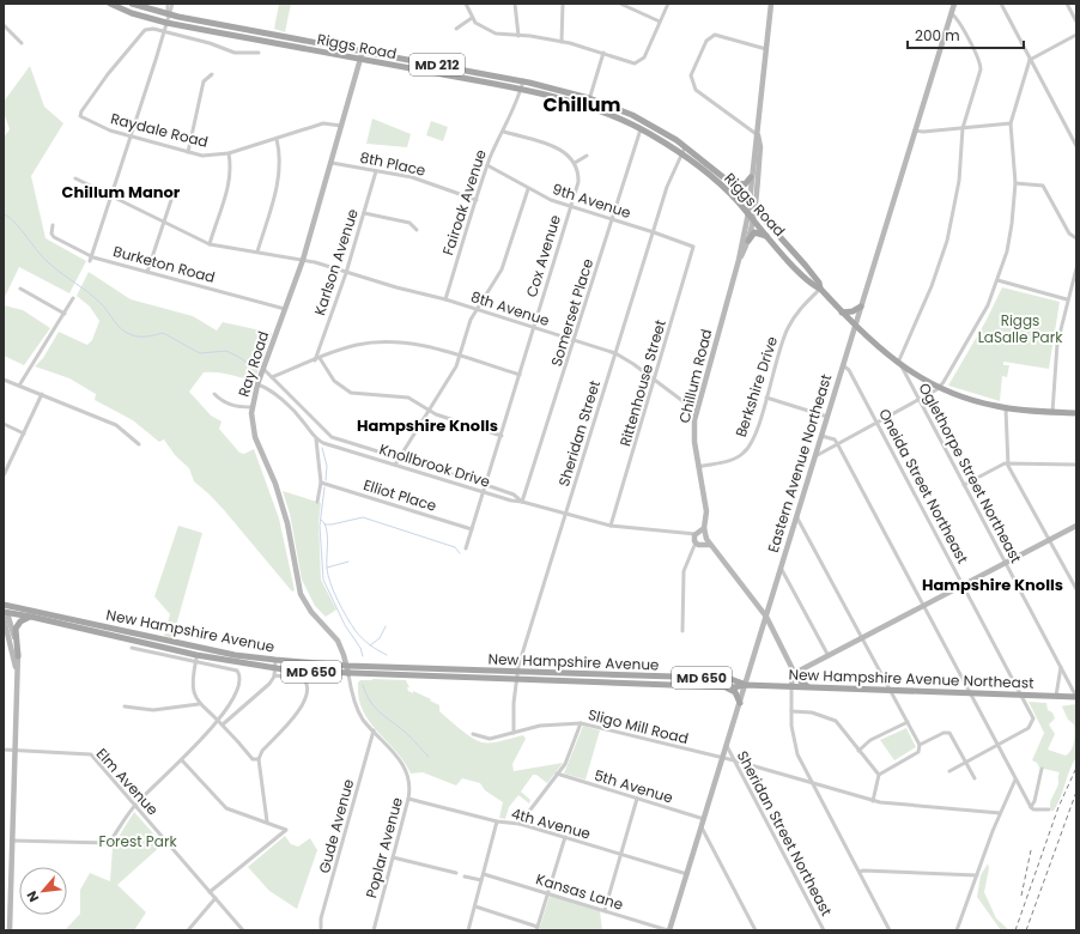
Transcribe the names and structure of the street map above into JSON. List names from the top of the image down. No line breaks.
{"streets":{"main road":["Riggs Road","MD 212","New Hampshire Avenue","MD 650","New Hampshire Avenue Northeast"],"street":["Raydale Road","8th Place","9th Avenue","Fairoak Avenue","Cox Avenue","Karlson Avenue","Burketon Road","8th Avenue","Somerset Place","Ray Road","Chillum Road","Rittenhouse Street","Berkshire Drive","Sheridan Street","Eastern Avenue Northeast","Knollbrook Drive","Oglethorpe Street Northeast","Oneida Street Northeast","Elliot Place","Sligo Mill Road","Elm Avenue","5th Avenue","4th Avenue","Gude Avenue","Sheridan Street Northeast","Poplar Avenue","Kansas Lane"]},"crossings":[["Riggs Road","Fairoak Avenue"],["Riggs Road","Somerset Place"],["Riggs Road","Ray Road"],["Riggs Road","Chillum Road"],["Riggs Road","Berkshire Drive"],["Riggs Road","Sheridan Street"],["Riggs Road","Eastern Avenue Northeast"],["Riggs Road","Oglethorpe Street Northeast"],["Raydale Road","Ray Road"],["8th Place","Fairoak Avenue"],["8th Place","Karlson Avenue"],["8th Place","Ray Road"],["9th Avenue","Fairoak Avenue"],["9th Avenue","Cox Avenue"],["9th Avenue","Somerset Place"],["9th Avenue","Rittenhouse Street"],["9th Avenue","Sheridan Street"],["Fairoak Avenue","8th Avenue"],["Cox Avenue","8th Avenue"],["Cox Avenue","Knollbrook Drive"],["Cox Avenue","Elliot Place"],["Karlson Avenue","8th Avenue"],["Burketon Road","Ray Road"],["8th Avenue","Somerset Place"],["8th Avenue","Ray Road"],["8th Avenue","Chillum Road"],["8th Avenue","Rittenhouse Street"],["8th Avenue","Sheridan Street"],["Somerset Place","Knollbrook Drive"],["Ray Road","New Hampshire Avenue"],["Ray Road","Poplar Avenue"],["Chillum Road","Berkshire Drive"],["Chillum Road","Knollbrook Drive"],["Rittenhouse Street","Knollbrook Drive"],["Sheridan Street","Knollbrook Drive"],["Sheridan Street","New Hampshire Avenue"],["Sheridan Street","Sligo Mill Road"],["Eastern Avenue Northeast","Oneida Street Northeast"],["Eastern Avenue Northeast","New Hampshire Avenue"],["Eastern Avenue Northeast","New Hampshire Avenue Northeast"],["Eastern Avenue Northeast","Sligo Mill Road"],["Eastern Avenue Northeast","5th Avenue"],["Eastern Avenue Northeast","4th Avenue"],["Eastern Avenue Northeast","Sheridan Street Northeast"],["Eastern Avenue Northeast","Kansas Lane"],["Oglethorpe Street Northeast","New Hampshire Avenue Northeast"],["Oneida Street Northeast","New Hampshire Avenue Northeast"],["New Hampshire Avenue","New Hampshire Avenue Northeast"],["New Hampshire Avenue","Poplar Avenue"],["Sligo Mill Road","Sheridan Street Northeast"],["4th Avenue","Poplar Avenue"],["Gude Avenue","Poplar Avenue"]],"districts":["Chillum","Chillum Manor","Hampshire Knolls","Hampshire Knolls"],"parks":["Riggs LaSalle Park","Forest Park"],"scale_bar":"200 m","north":"bottom left"}
